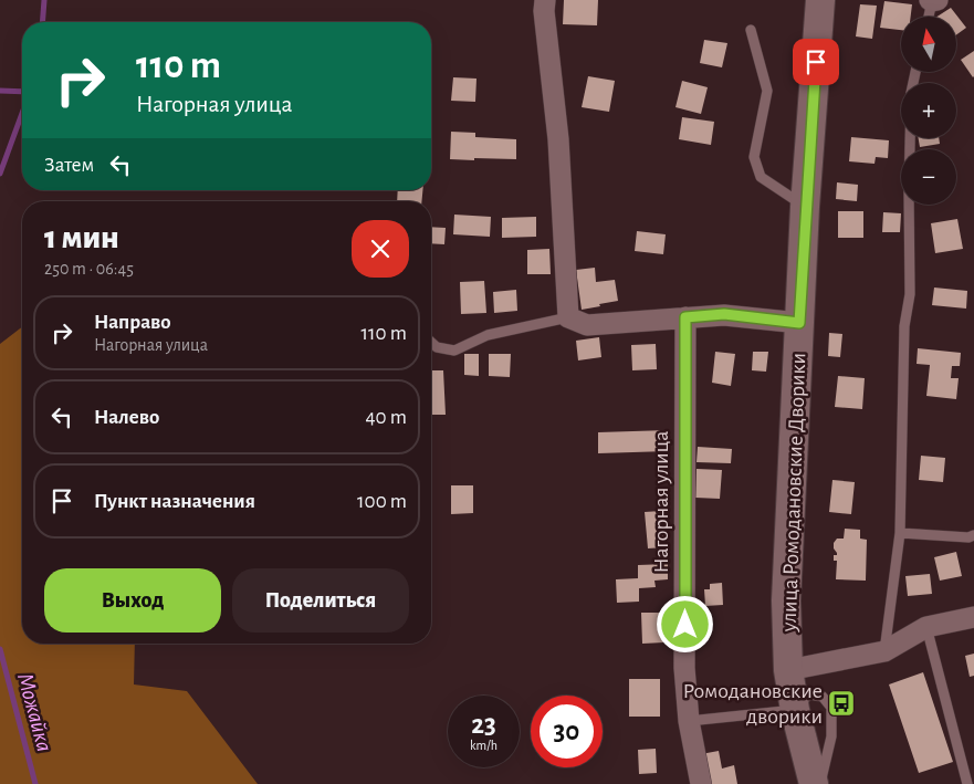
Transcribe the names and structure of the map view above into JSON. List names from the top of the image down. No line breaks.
{"streets":{"street":["улица Ромодановские Дворики","Нагорная улица"]},"water":["Можайка"],"places":{"bus stop":["Ромодановские дворики"]},"north":"top","page":{"map_buttons":["+","−"],"turn":["110 m","Нагорная улица"],"then":"Затем","heading":["1 мин","250 m · 06:45"],"list":[{"name":"Направо","note":"Нагорная улица","value":"110 m"},{"name":"Налево","value":"40 m"},{"name":"Пункт назначения","value":"100 m"}],"buttons":["Выход","Поделиться"],"speed":"23 km/h","limit":"30"}}
